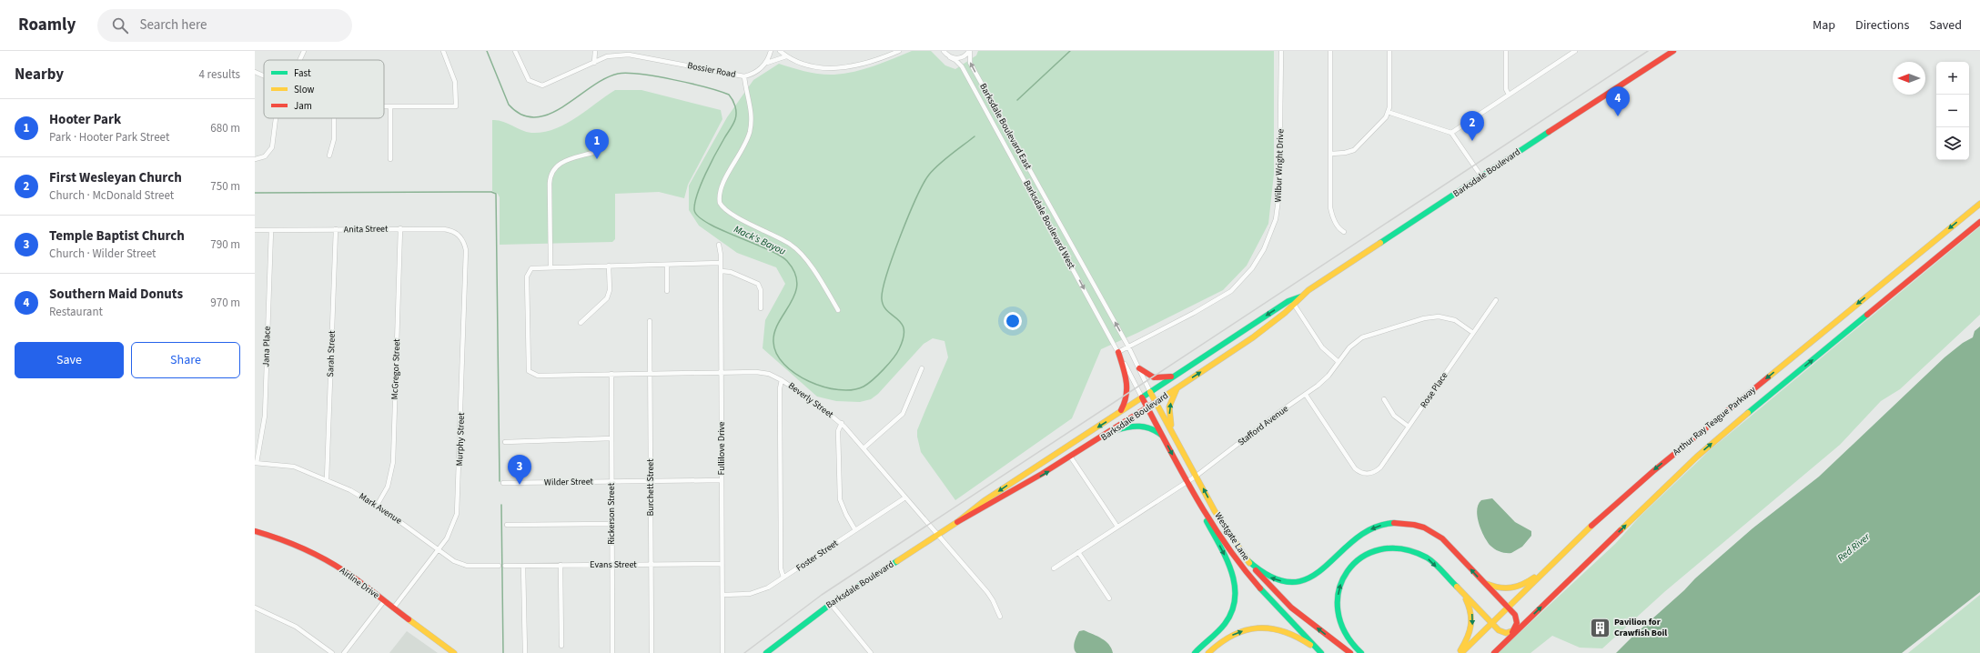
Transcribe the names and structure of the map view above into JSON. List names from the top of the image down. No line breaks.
{"streets":{"main road":["Barksdale Boulevard","Arthur Ray Teague Parkway","Westgate Lane","Airline Drive"],"street":["Bossier Road","Barksdale Boulevard East","Wilbur Wright Drive","Barksdale Boulevard West","Anita Street","Jana Place","Sarah Street","McGregor Street","Rose Place","Beverly Street","Stafford Avenue","Murphy Street","Fullilove Drive","Wilder Street","Burchett Street","Mark Avenue","Rickerson Street","Foster Street","Evans Street"]},"crossings":[["Barksdale Boulevard East","Wilbur Wright Drive"],["Barksdale Boulevard East","Barksdale Boulevard"],["Barksdale Boulevard East","Westgate Lane"],["Wilbur Wright Drive","Barksdale Boulevard West"],["Barksdale Boulevard","Barksdale Boulevard West"],["Barksdale Boulevard","Beverly Street"],["Barksdale Boulevard","Westgate Lane"],["Barksdale Boulevard West","Westgate Lane"],["Anita Street","Jana Place"],["Anita Street","Sarah Street"],["Anita Street","McGregor Street"],["Anita Street","Murphy Street"],["Jana Place","Mark Avenue"],["Sarah Street","Mark Avenue"],["McGregor Street","Mark Avenue"],["Rose Place","Stafford Avenue"],["Beverly Street","Fullilove Drive"],["Beverly Street","Burchett Street"],["Beverly Street","Rickerson Street"],["Beverly Street","Foster Street"],["Stafford Avenue","Westgate Lane"],["Murphy Street","Mark Avenue"],["Murphy Street","Airline Drive"],["Fullilove Drive","Wilder Street"],["Fullilove Drive","Foster Street"],["Fullilove Drive","Evans Street"],["Wilder Street","Burchett Street"],["Wilder Street","Rickerson Street"],["Burchett Street","Evans Street"],["Rickerson Street","Evans Street"]],"one_way":["Barksdale Boulevard East","Barksdale Boulevard West"],"water":["Mack's Bayou","Red River"],"places":{"building":["Pavilion for Crawfish Boil"]},"legend":["Fast","Slow","Jam"],"north":"left","page":{"header":"Roamly","search":"Search here","nav":["Map","Directions","Saved"],"heading":["Nearby","4 results"],"map_buttons":["+","−"],"pins":["4","2","1","3"],"list":[{"mark":"1","name":"Hooter Park","note":"Park · Hooter Park Street","value":"680 m"},{"mark":"2","name":"First Wesleyan Church","note":"Church · McDonald Street","value":"750 m"},{"mark":"3","name":"Temple Baptist Church","note":"Church · Wilder Street","value":"790 m"},{"mark":"4","name":"Southern Maid Donuts","note":"Restaurant","value":"970 m"}],"buttons":["Save","Share"]}}
